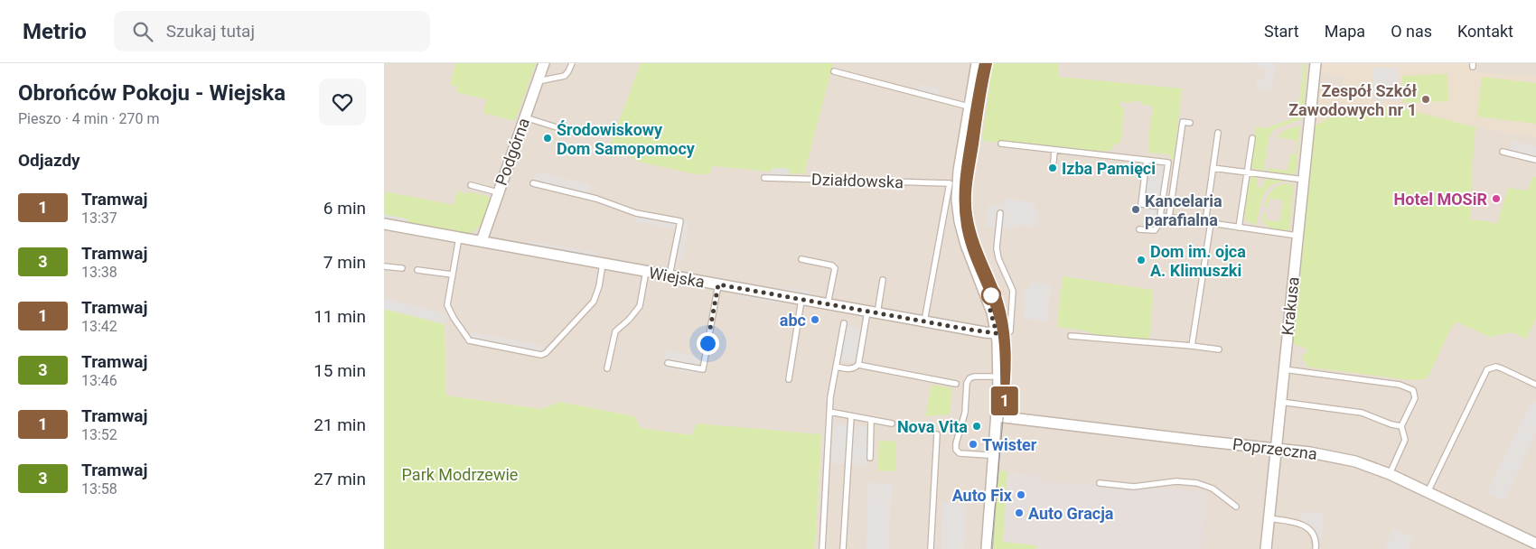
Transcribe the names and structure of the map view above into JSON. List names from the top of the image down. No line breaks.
{"streets":{"street":["Podgórna","Wiejska","Krakusa","Poprzeczna"],"lane":["Działdowska"]},"crossings":[["Podgórna","Wiejska"],["Krakusa","Poprzeczna"]],"parks":["Park Modrzewie"],"places":["Zespół Szkół Zawodowych nr 1","Środowiskowy Dom Samopomocy","Izba Pamięci","Hotel MOSiR","Kancelaria parafialna","Dom im. ojca A. Klimuszki","abc","Nova Vita","Twister","Auto Fix","Auto Gracja"],"lines":["tram line 1"],"page":{"header":"Metrio","search":"Szukaj tutaj","nav":["Start","Mapa","O nas","Kontakt"],"heading":[["Obrońców Pokoju - Wiejska","Pieszo · 4 min · 270 m"],"Odjazdy"],"on_map":"1","list":[{"mark":"1","name":"Tramwaj","note":"13:37","value":"6 min"},{"mark":"3","name":"Tramwaj","note":"13:38","value":"7 min"},{"mark":"1","name":"Tramwaj","note":"13:42","value":"11 min"},{"mark":"3","name":"Tramwaj","note":"13:46","value":"15 min"},{"mark":"1","name":"Tramwaj","note":"13:52","value":"21 min"},{"mark":"3","name":"Tramwaj","note":"13:58","value":"27 min"}]}}
